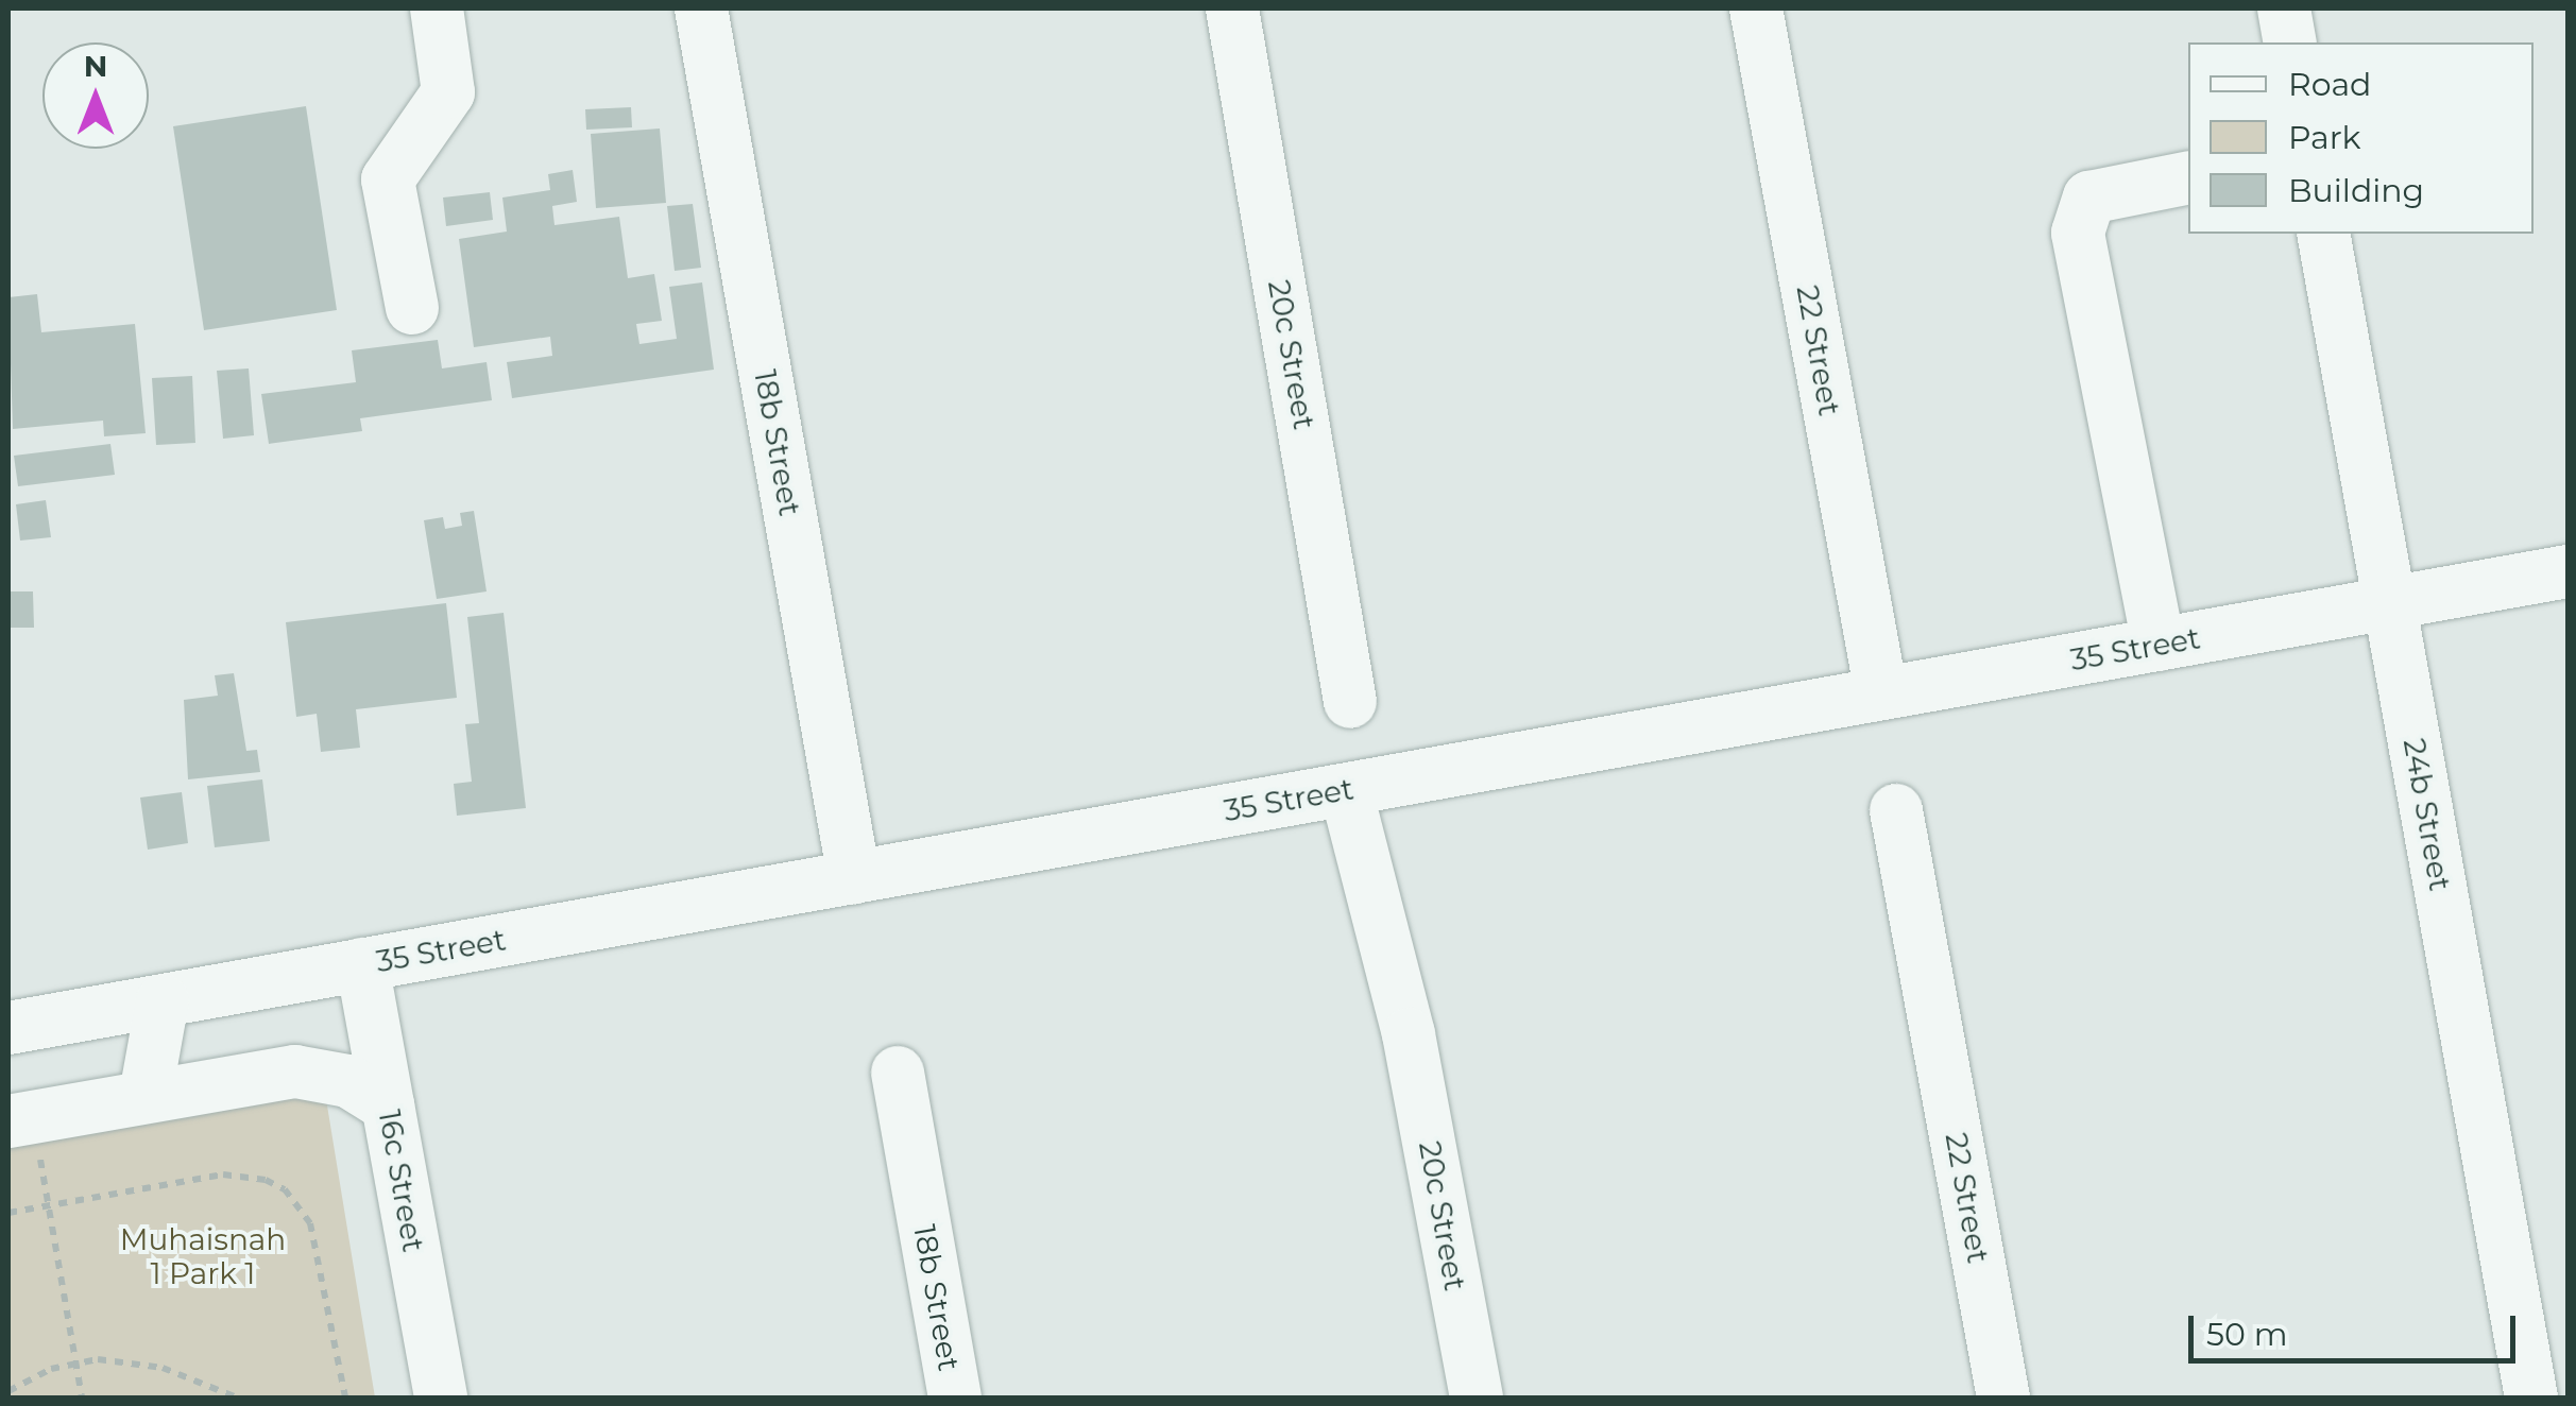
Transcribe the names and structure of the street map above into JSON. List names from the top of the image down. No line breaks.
{"streets":{"street":["22 Street","20c Street","18b Street","35 Street","24b Street","16c Street"]},"crossings":[["22 Street","35 Street"],["20c Street","35 Street"],["18b Street","35 Street"],["35 Street","24b Street"],["35 Street","16c Street"]],"parks":["Muhaisnah 1 Park 1"],"legend":["Road","Park","Building"],"scale_bar":"50 m","north":"top"}
